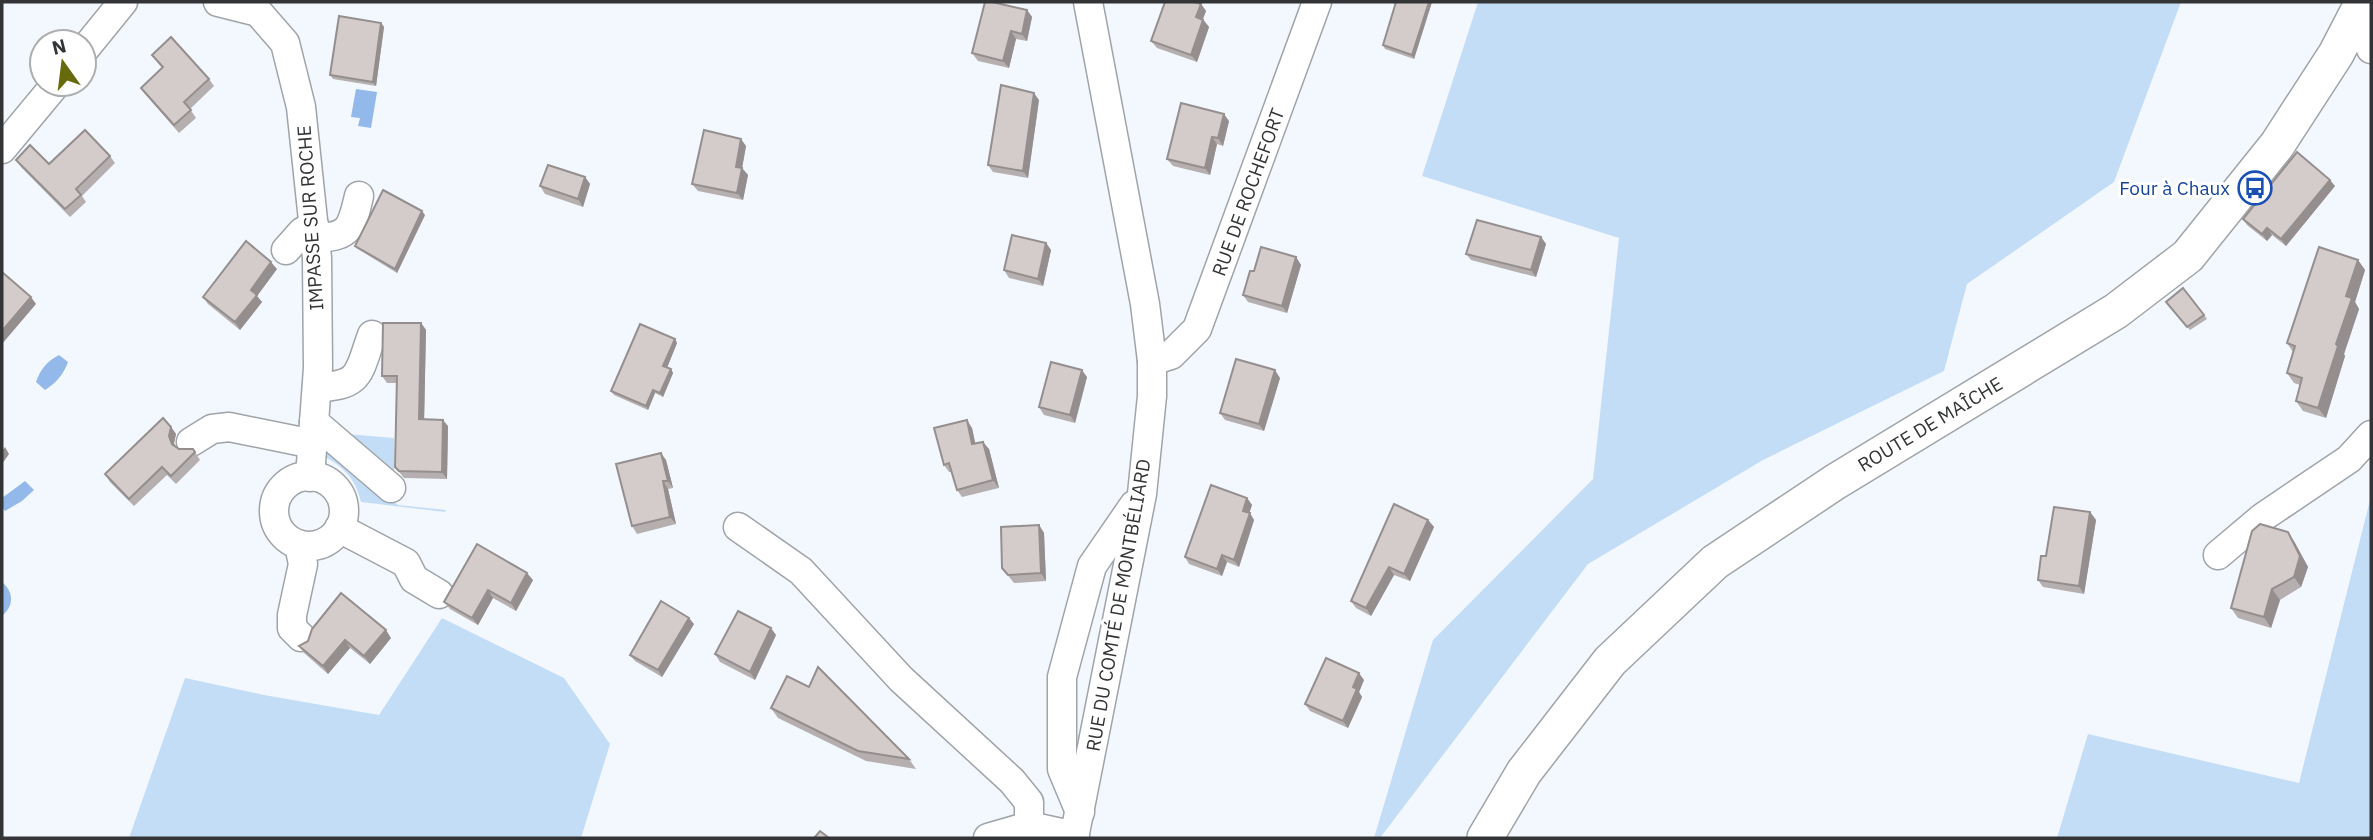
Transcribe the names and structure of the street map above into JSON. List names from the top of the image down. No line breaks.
{"streets":{"main road":["ROUTE DE MAÎCHE"],"street":["RUE DE ROCHEFORT","IMPASSE SUR ROCHE","RUE DU COMTÉ DE MONTBÉLIARD"]},"crossings":[["RUE DE ROCHEFORT","RUE DU COMTÉ DE MONTBÉLIARD"]],"places":{"bus stop":["Four à Chaux"]},"north":"top"}
